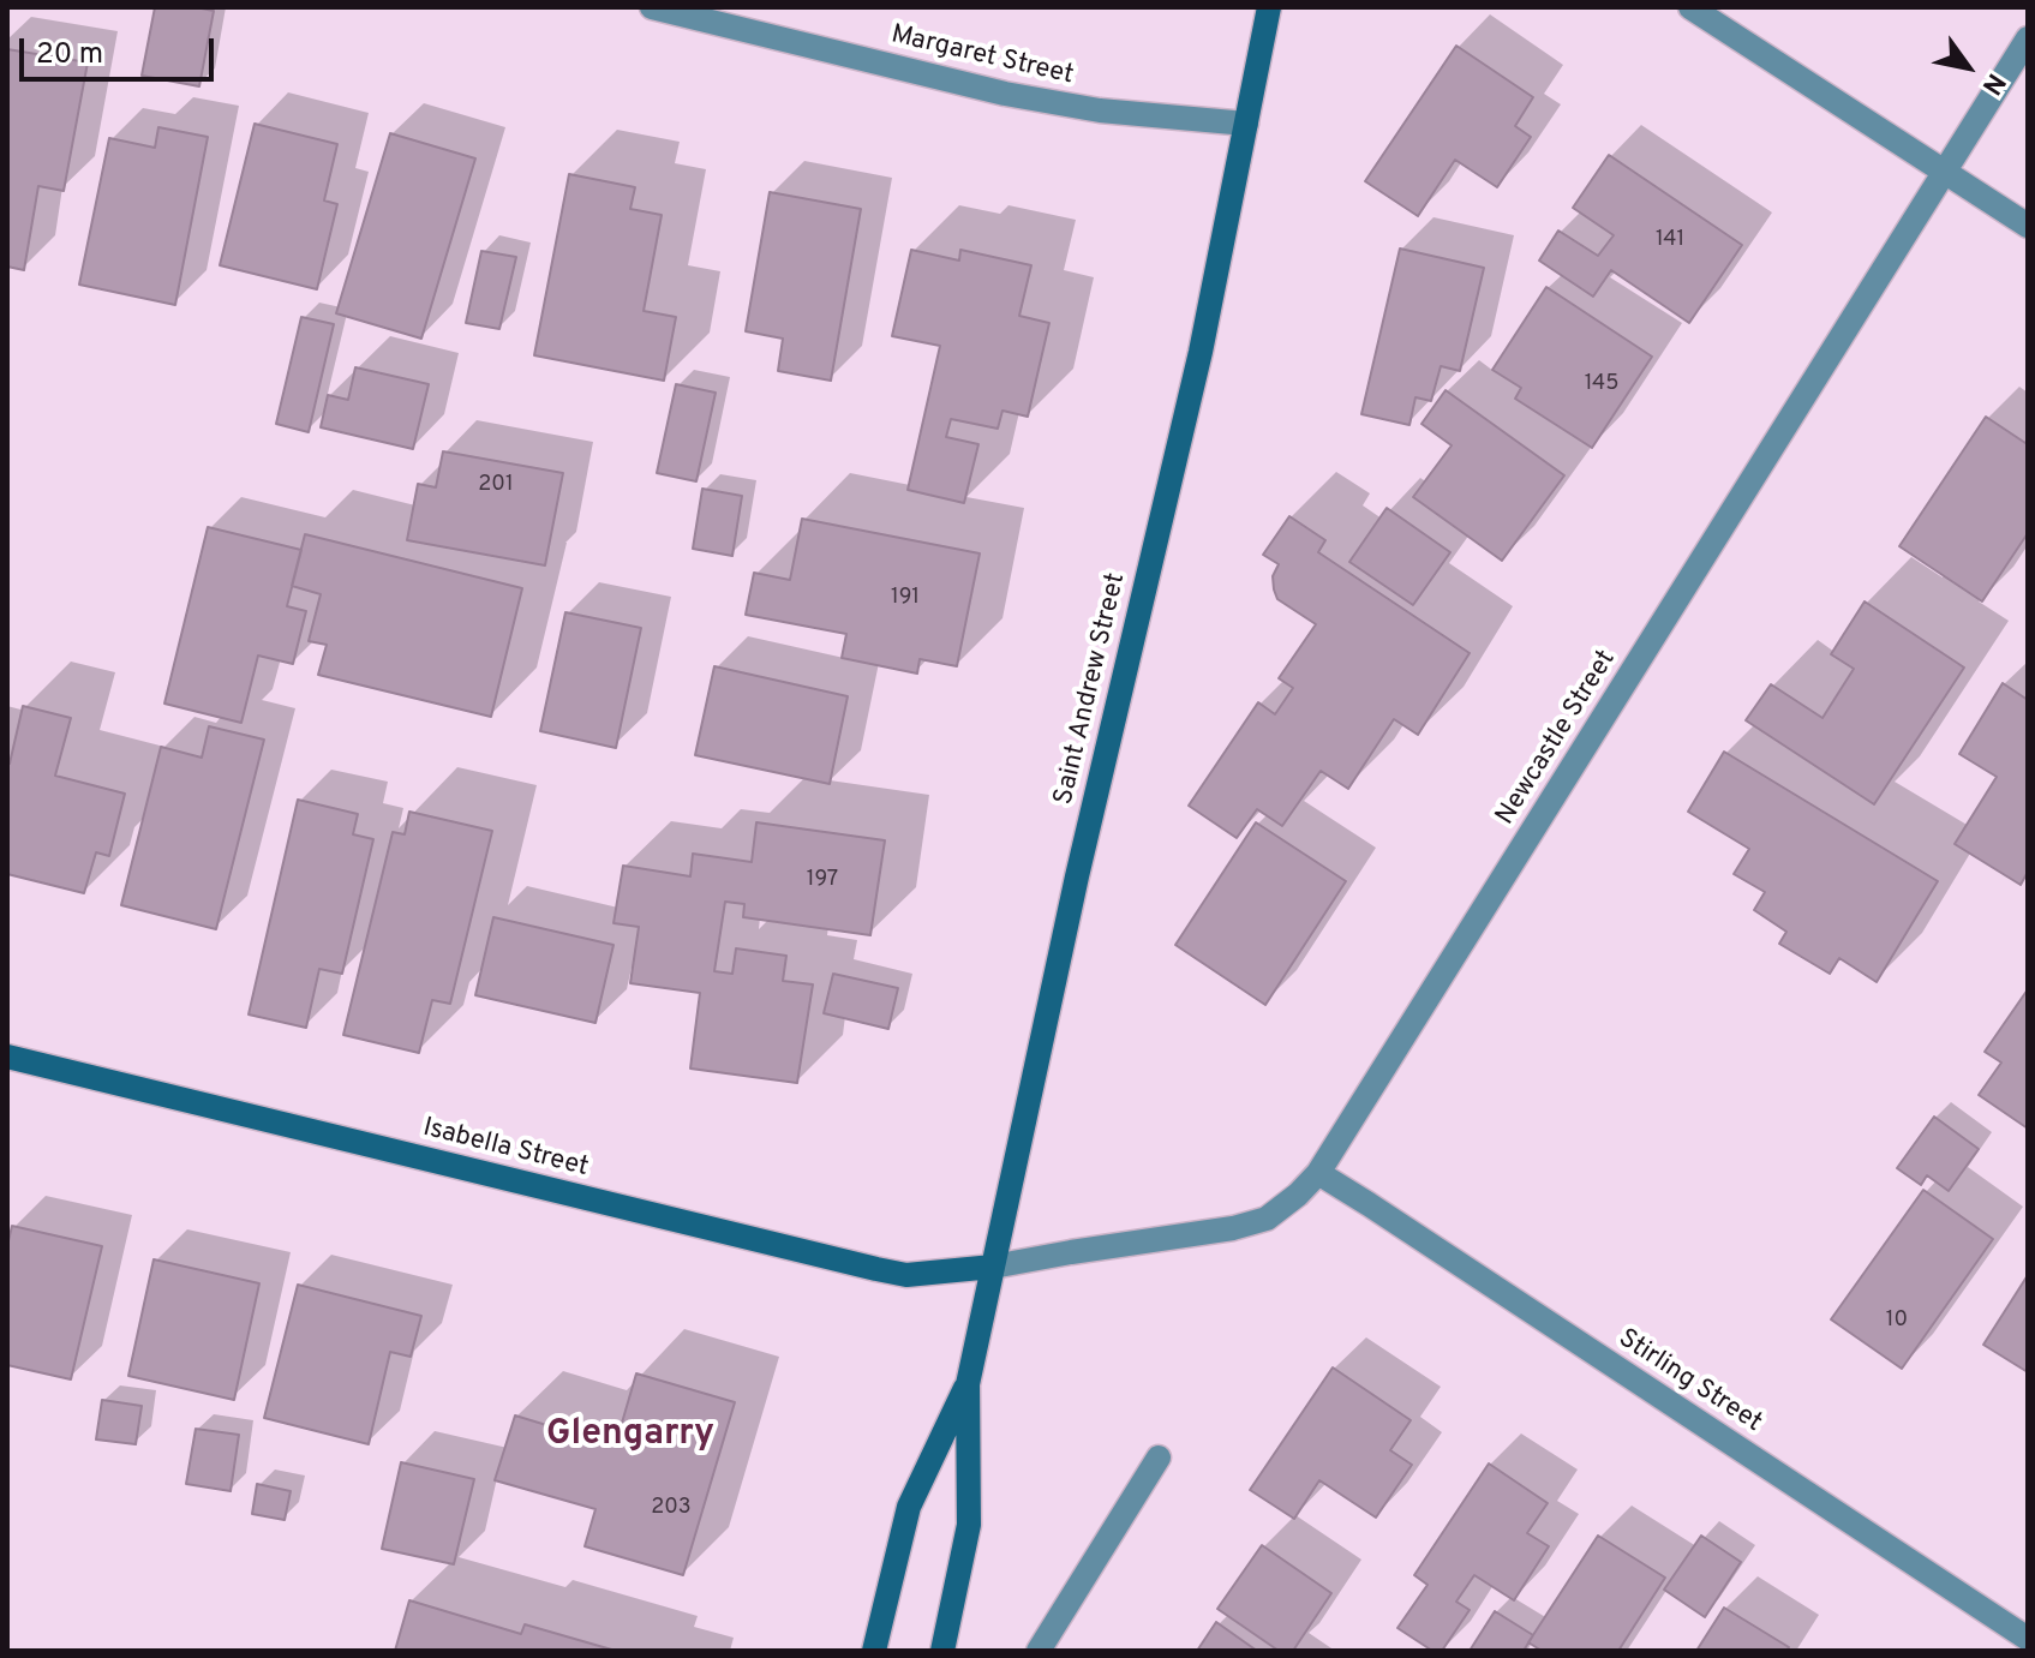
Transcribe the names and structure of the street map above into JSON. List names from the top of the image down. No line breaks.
{"streets":{"street":["Margaret Street","Saint Andrew Street","Newcastle Street","Isabella Street","Stirling Street"]},"crossings":[["Margaret Street","Saint Andrew Street"],["Saint Andrew Street","Newcastle Street"],["Saint Andrew Street","Isabella Street"],["Newcastle Street","Isabella Street"],["Newcastle Street","Stirling Street"]],"districts":["Glengarry"],"house_numbers":["141","145","201","191","197","10","203"],"scale_bar":"20 m","north":"bottom right"}
